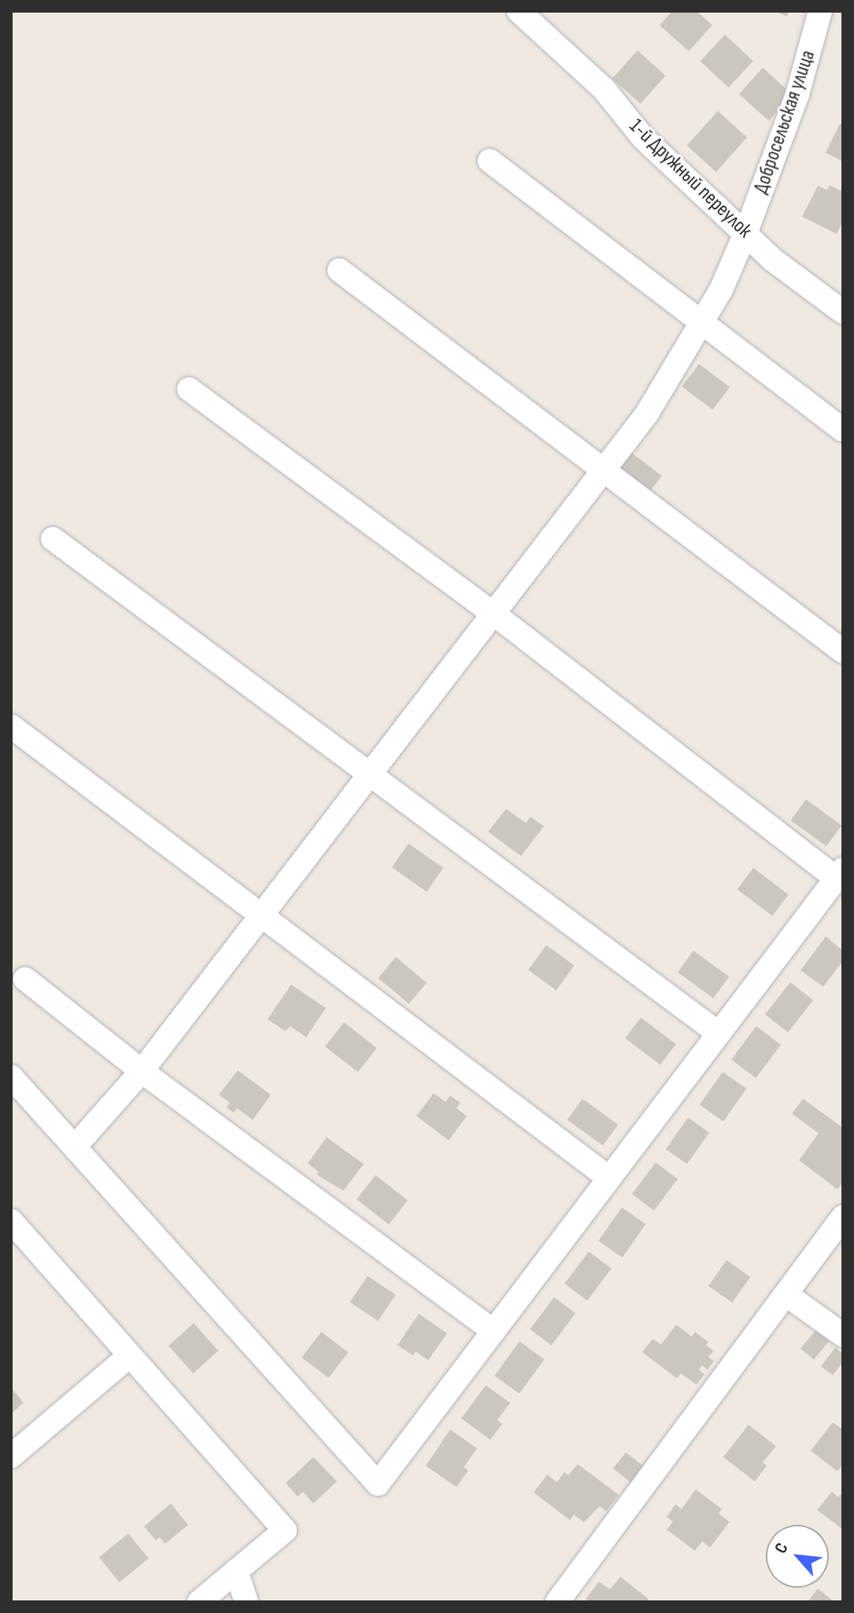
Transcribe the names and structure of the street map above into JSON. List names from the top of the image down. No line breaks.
{"streets":{"street":["Добросельская улица","1-й Дружный переулок"]},"crossings":[["Добросельская улица","1-й Дружный переулок"]],"north":"top left"}
